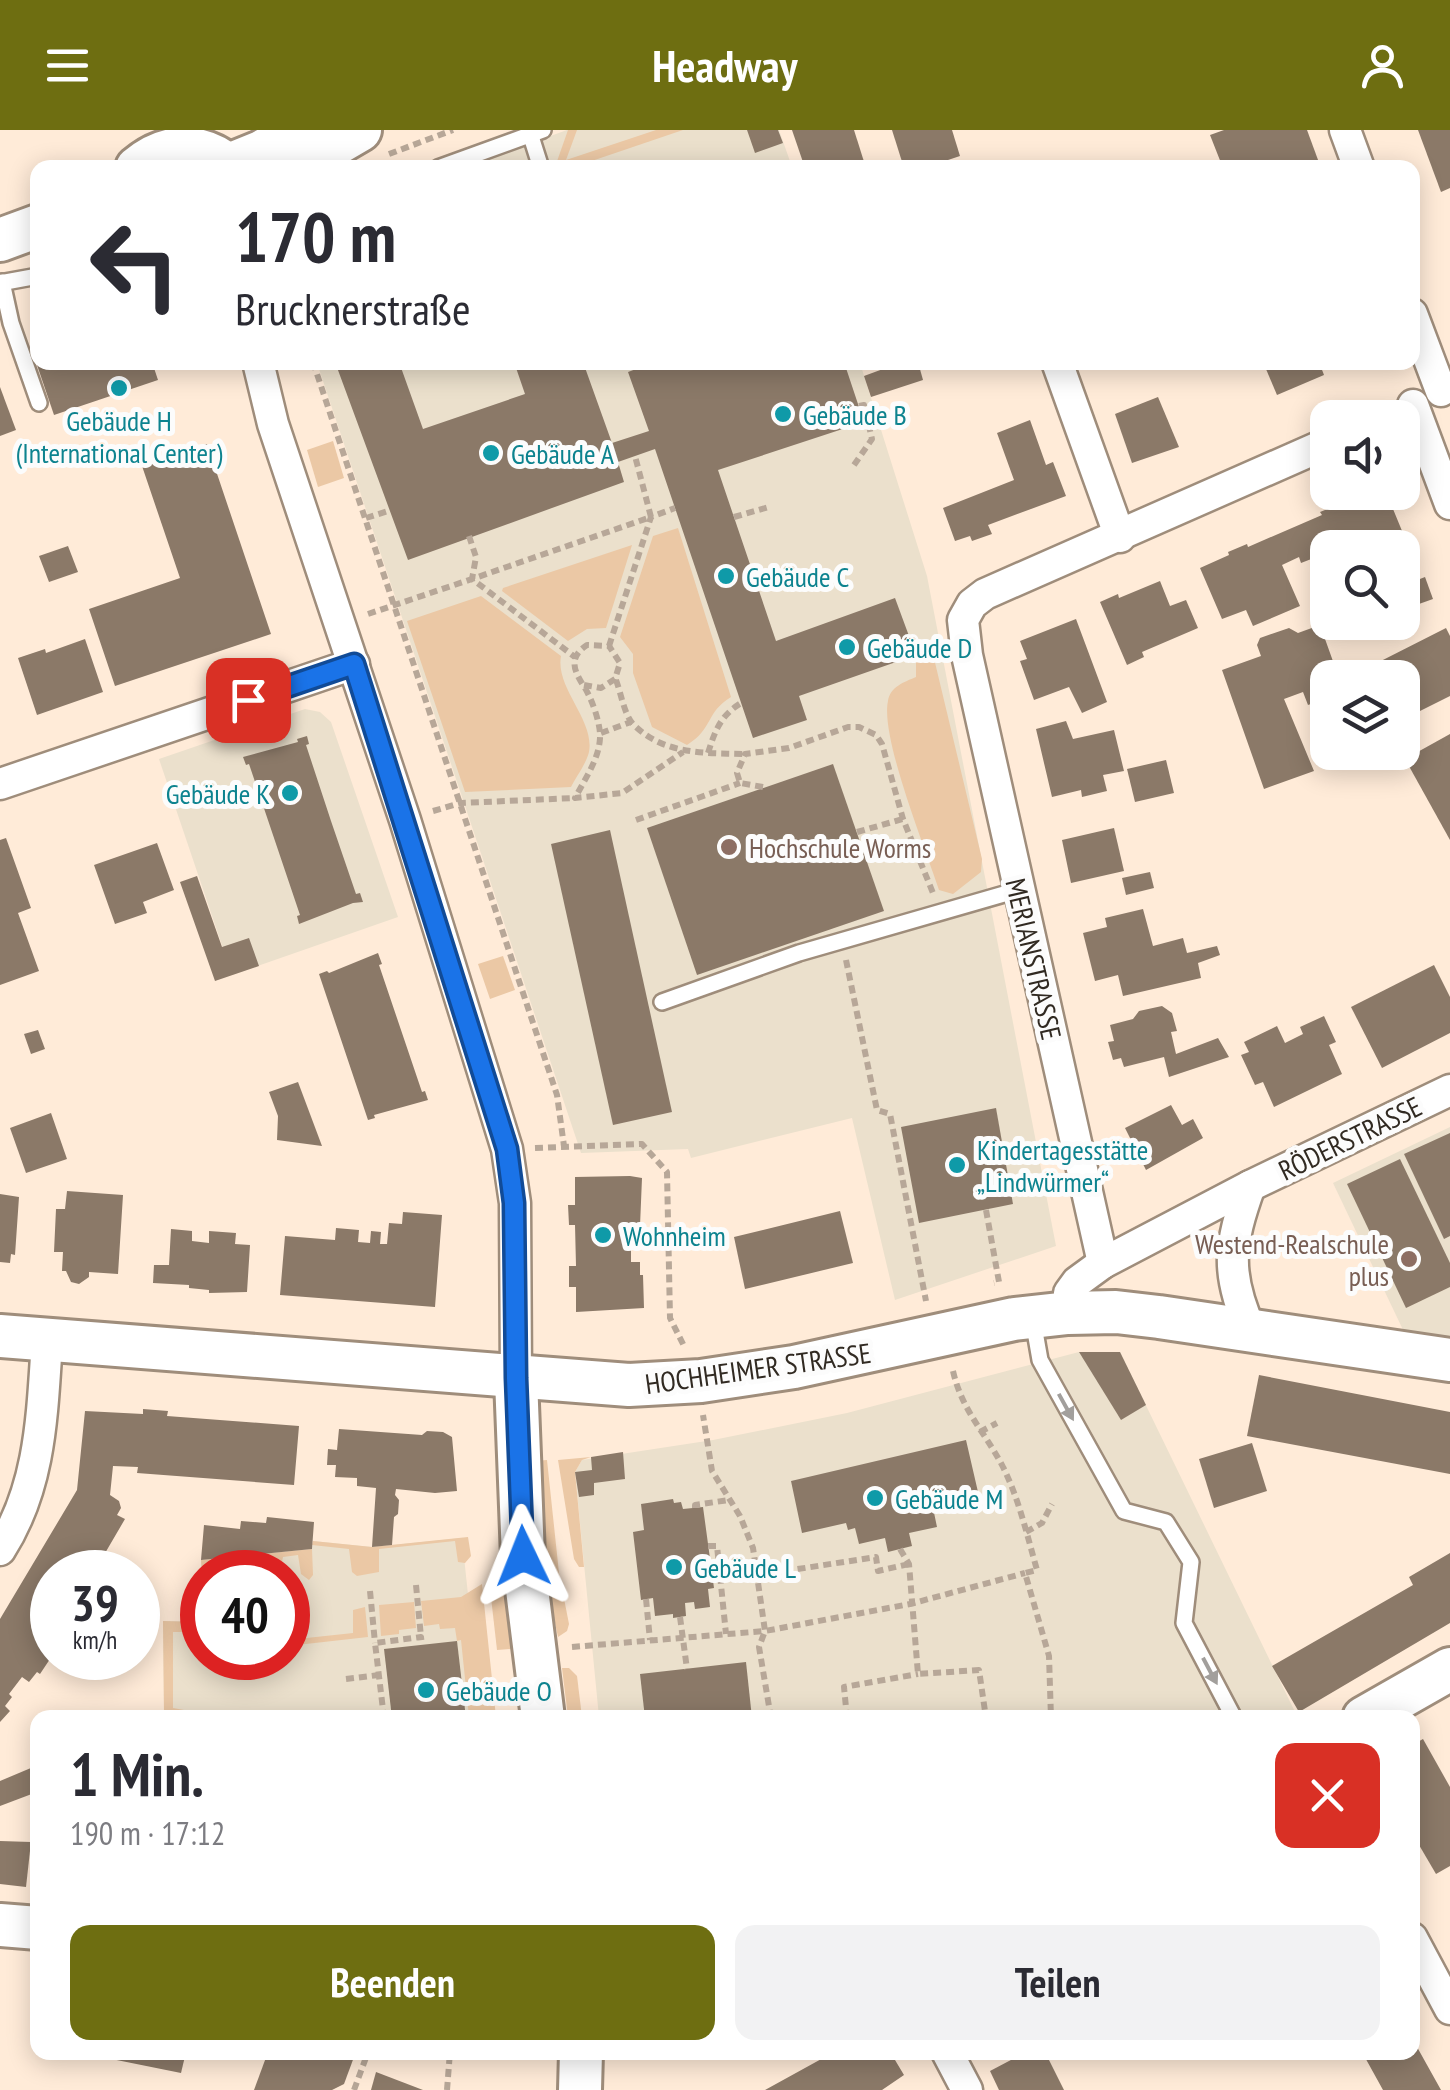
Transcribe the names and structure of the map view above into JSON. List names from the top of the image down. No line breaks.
{"streets":{"street":["MERIANSTRASSE","RÖDERSTRASSE","HOCHHEIMER STRASSE"]},"crossings":[["MERIANSTRASSE","RÖDERSTRASSE"],["RÖDERSTRASSE","HOCHHEIMER STRASSE"]],"places":["Gebäude H (International Center)","Gebäude B","Gebäude A","Gebäude C","Gebäude D","Gebäude K","Hochschule Worms","Kindertagesstätte „Lindwürmer“","Wohnheim","Westend-Realschule plus","Gebäude M","Gebäude L","Gebäude O"],"page":{"header":"Headway","turn":["170 m","Brucknerstraße"],"speed":"39 km/h","limit":"40","heading":["1 Min.","190 m · 17:12"],"buttons":["Beenden","Teilen"]}}
